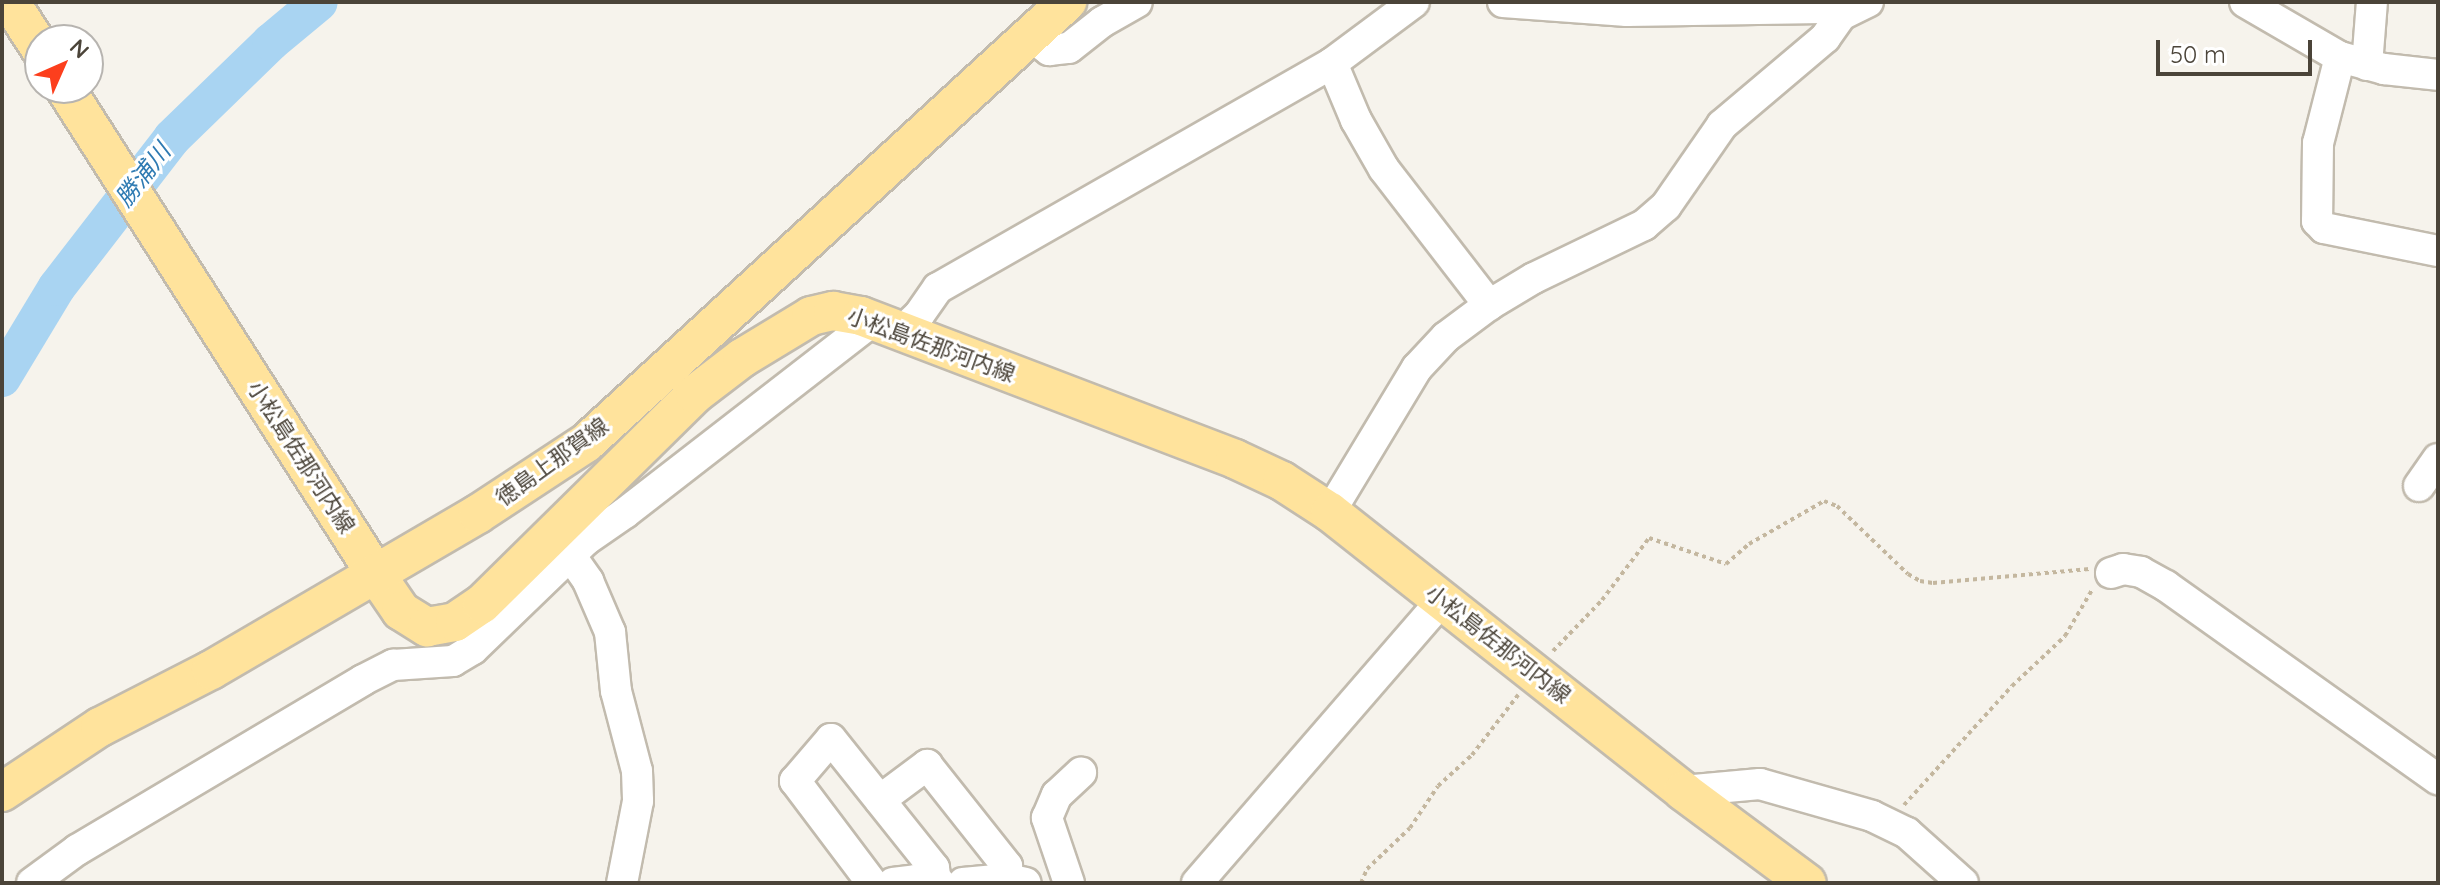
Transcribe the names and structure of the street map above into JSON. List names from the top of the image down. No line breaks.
{"streets":{"main road":["小松島佐那河内線","徳島上那賀線"]},"crossings":[["小松島佐那河内線","徳島上那賀線"]],"water":["勝浦川"],"scale_bar":"50 m","north":"top right"}
